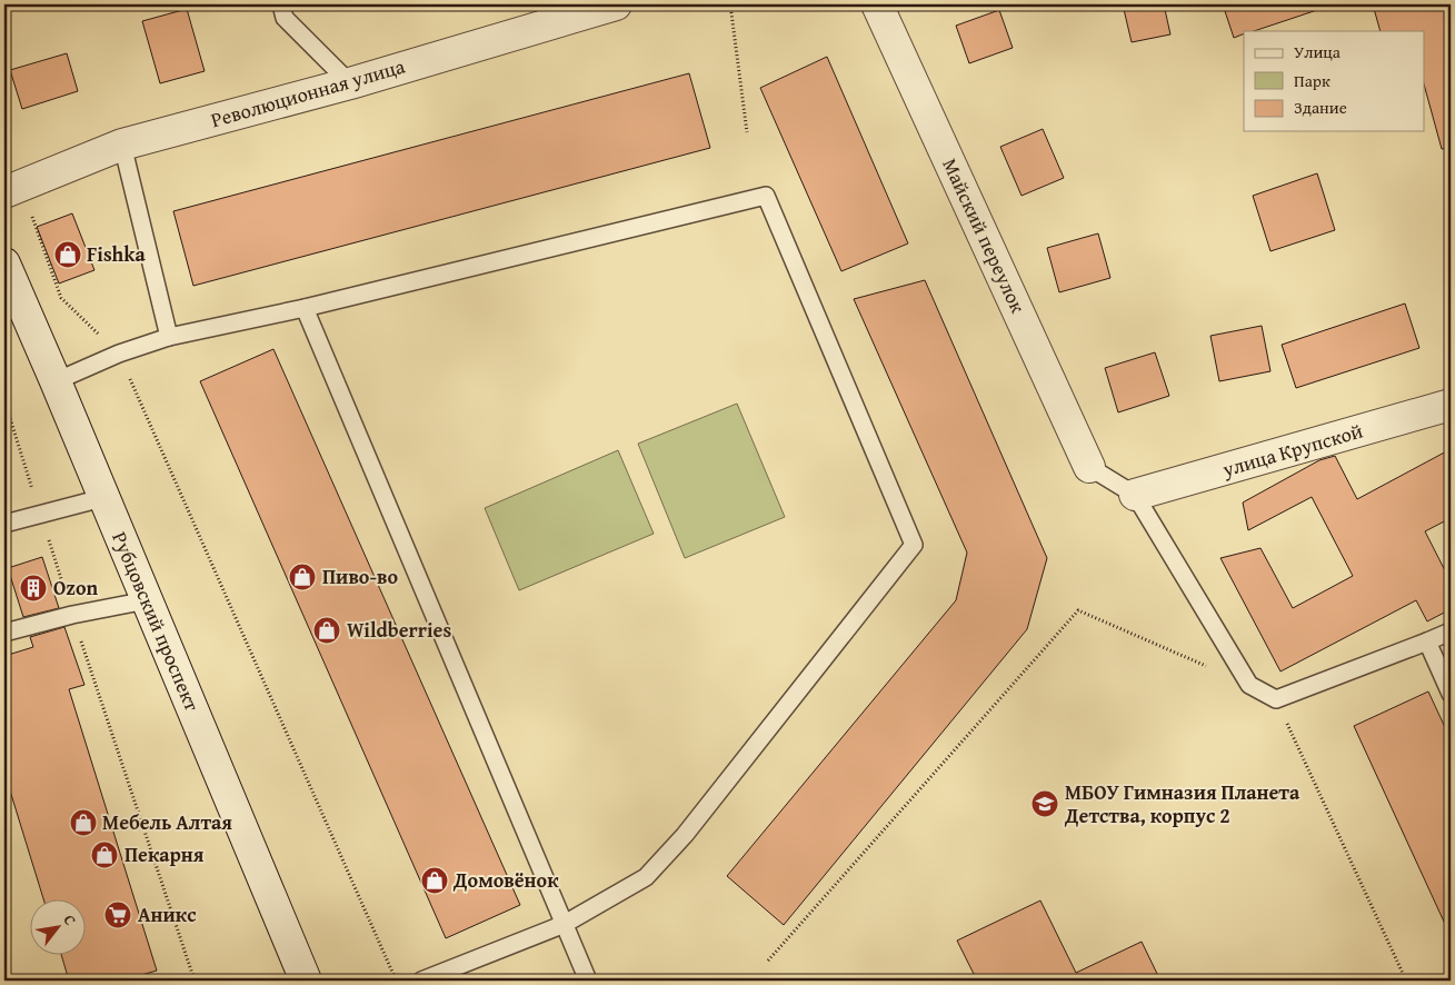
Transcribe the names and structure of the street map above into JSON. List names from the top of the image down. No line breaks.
{"streets":{"street":["Революционная улица","Майский переулок","улица Крупской","Рубцовский проспект"]},"places":{"shop":["Fishka","Пиво-во","Wildberries","Мебель Алтая","Пекарня","Домовёнок"],"building":["Ozon"],"school or university":["МБОУ Гимназия Планета Детства, корпус 2"],"supermarket":["Аникс"]},"legend":["Улица","Парк","Здание"],"north":"top right"}
